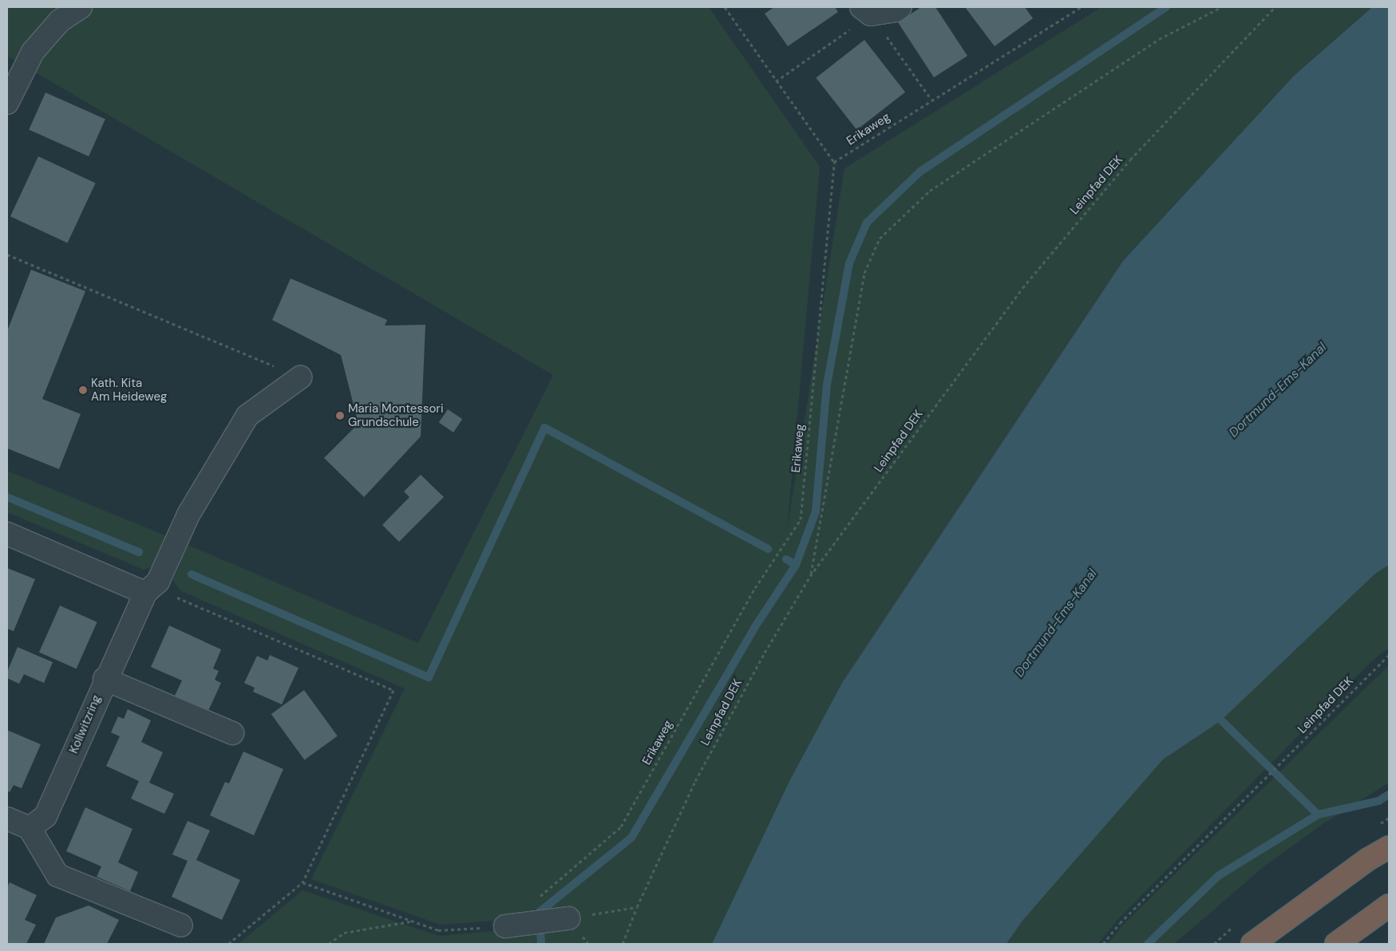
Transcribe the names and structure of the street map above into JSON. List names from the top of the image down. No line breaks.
{"streets":{"street":["Kollwitzring"],"path":["Erikaweg","Leinpfad DEK"]},"water":["Dortmund-Ems-Kanal"],"places":["Kath. Kita Am Heideweg","Maria Montessori Grundschule"]}
